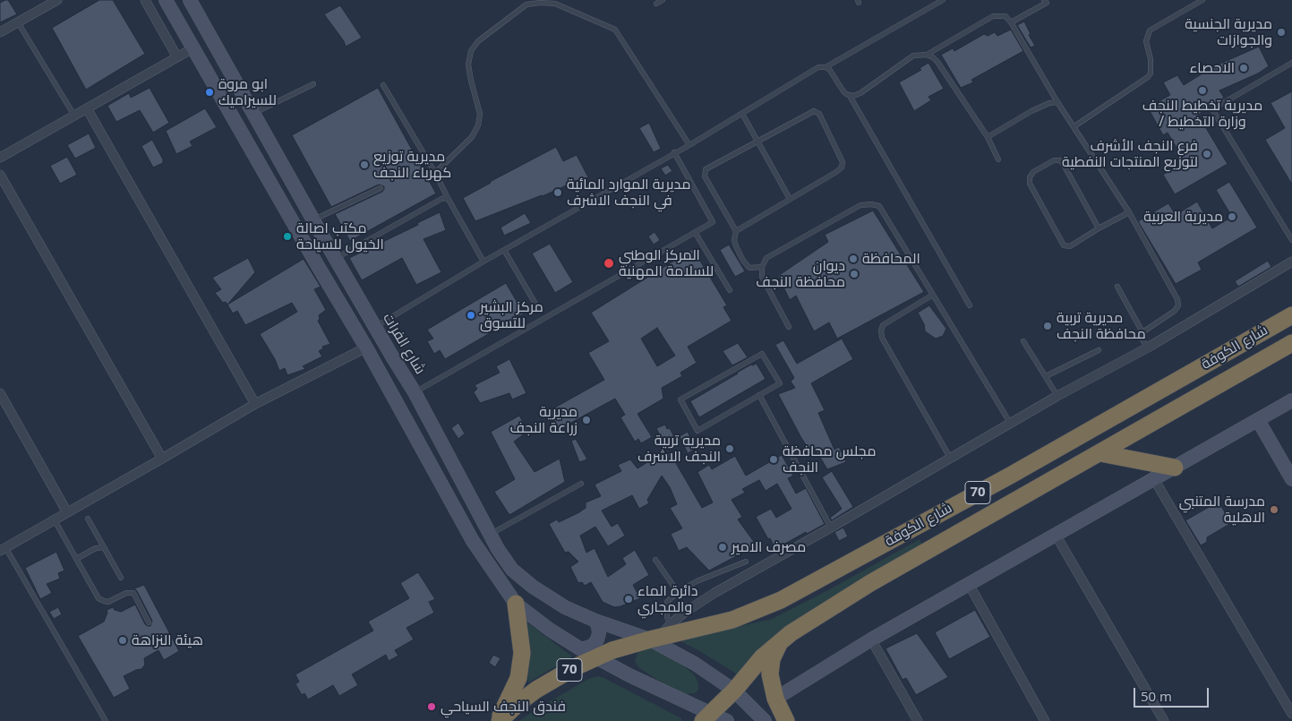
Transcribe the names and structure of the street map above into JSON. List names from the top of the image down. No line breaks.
{"streets":{"highway":["شارع الكوفة","70"],"main road":["شارع الفرات"]},"crossings":[["شارع الفرات","شارع الكوفة"],["شارع الفرات","70"],["شارع الكوفة","70"]],"places":["مديرية الجنسية والجوازات","الاحصاء","مديرية تخطيط النجف / وزارة التخطيط","ابو مروة للسيراميك","فرع النجف الأشرف لتوزيع المنتجات النفطية","مديرية توزيع كهرباء النجف","مديرية الموارد المائية في النجف الاشرف","مديرية العربية","مكتب اصالة الخيول للسياحة","المحافظة","المركز الوطني للسلامة المهنية","ديوان محافظة النجف","مركز البشير للتسوق","مديرية تربية محافظة النجف","مديرية زراعة النجف","مديريه تربية النجف الاشرف","مجلس محافظة النجف","مدرسة المتنبي الاهلية","مصرف الامير","دائرة الماء والمجاري","هيئة النزاهة","فندق النجف السياحي"],"scale_bar":"50 m"}
